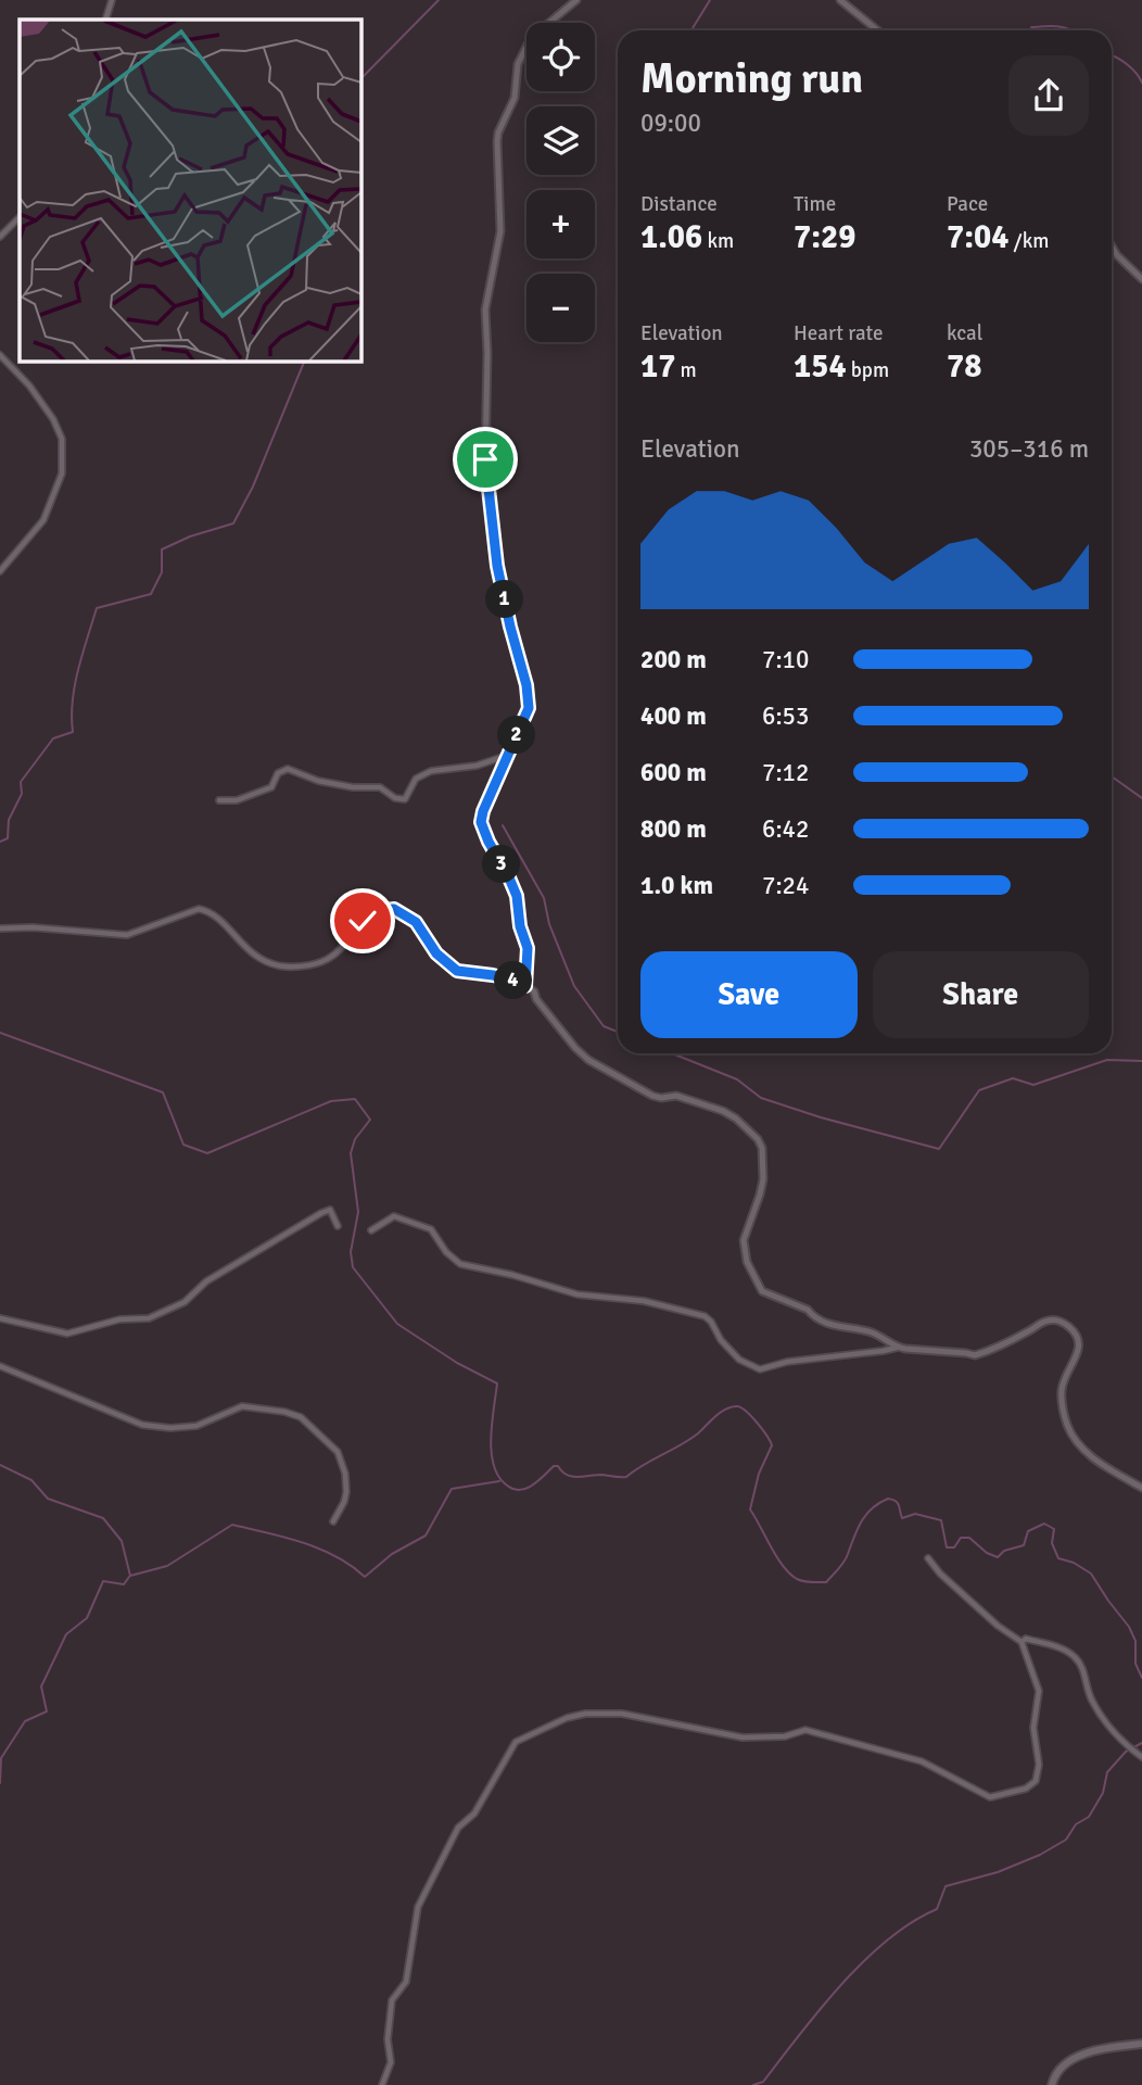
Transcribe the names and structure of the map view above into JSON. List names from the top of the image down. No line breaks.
{"page":{"map_buttons":["+","−"],"heading":["Morning run","09:00"],"stats":[["Distance","1.06 km"],["Time","7:29"],["Pace","7:04 /km"],["Elevation","17 m"],["Heart rate","154 bpm"],["kcal","78"]],"chart":["Elevation","305–316 m"],"pins":["1","2","3","4"],"list":[{"name":"200 m","note":"7:10"},{"name":"400 m","note":"6:53"},{"name":"600 m","note":"7:12"},{"name":"800 m","note":"6:42"},{"name":"1.0 km","note":"7:24"}],"buttons":["Save","Share"]}}
